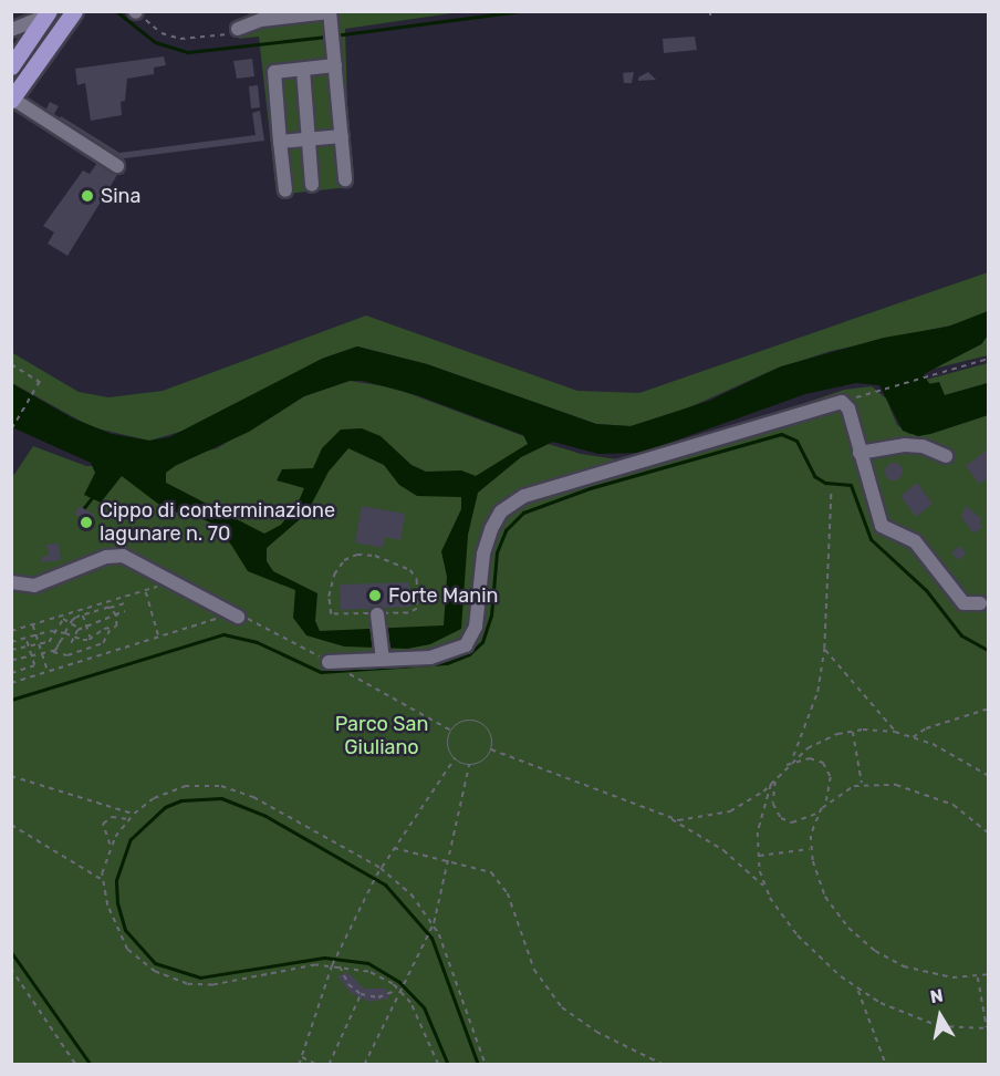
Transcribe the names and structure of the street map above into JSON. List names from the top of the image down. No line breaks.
{"parks":["Parco San Giuliano"],"places":["Sina","Cippo di conterminazione lagunare n. 70","Forte Manin"],"north":"top"}
